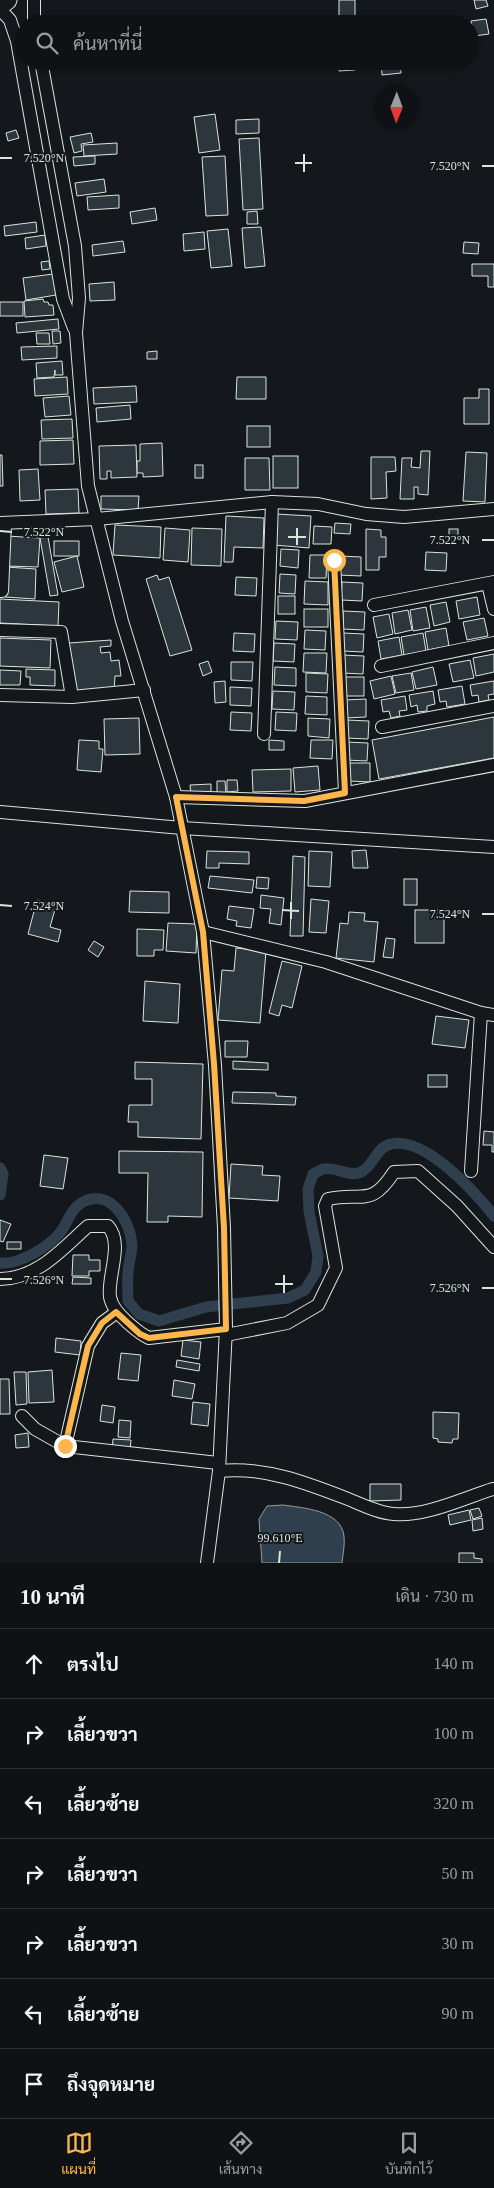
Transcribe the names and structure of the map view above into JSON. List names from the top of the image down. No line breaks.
{"north":"bottom","page":{"search":"ค้นหาที่นี่","heading":["10 นาที","เดิน · 730 m"],"list":[["ตรงไป","140 m"],["เลี้ยวขวา","100 m"],["เลี้ยวซ้าย","320 m"],["เลี้ยวขวา","50 m"],["เลี้ยวขวา","30 m"],["เลี้ยวซ้าย","90 m"],"ถึงจุดหมาย"],"nav":["แผนที่","เส้นทาง","บันทึกไว้"]},"coordinates":["7.520°N","7.522°N","7.524°N","7.526°N","99.610°E"]}
